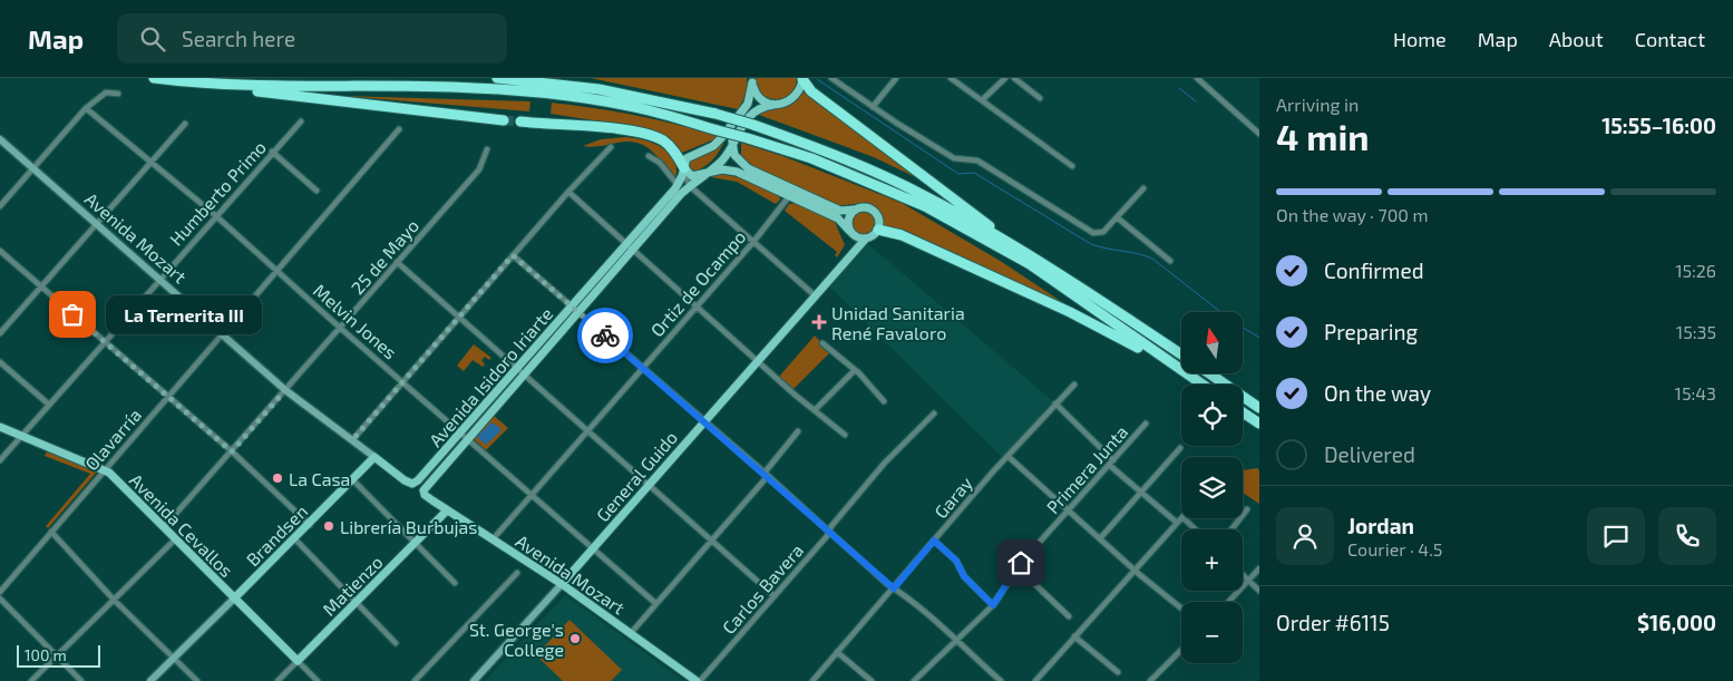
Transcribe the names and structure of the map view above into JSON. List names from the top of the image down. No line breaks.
{"streets":{"main road":["Avenida Mozart","Avenida Isidoro Iriarte","General Guido","Avenida Cevallos","Brandsen","Matienzo"],"street":["Humberto Primo","25 de Mayo","Ortiz de Ocampo","Melvin Jones","Olavarría","Primera Junta","Garay","Carlos Bavera"]},"crossings":[["Humberto Primo","Avenida Mozart"],["Humberto Primo","Melvin Jones"],["Humberto Primo","Avenida Cevallos"],["Avenida Mozart","25 de Mayo"],["Avenida Mozart","Ortiz de Ocampo"],["Avenida Mozart","Avenida Isidoro Iriarte"],["Avenida Mozart","Olavarría"],["Avenida Mozart","General Guido"],["Avenida Mozart","Brandsen"],["Avenida Mozart","Matienzo"],["Avenida Mozart","Carlos Bavera"],["25 de Mayo","Melvin Jones"],["25 de Mayo","Avenida Cevallos"],["Ortiz de Ocampo","Melvin Jones"],["Melvin Jones","Avenida Isidoro Iriarte"],["Melvin Jones","Olavarría"],["Melvin Jones","General Guido"],["Olavarría","Avenida Cevallos"],["Avenida Cevallos","Brandsen"],["Avenida Cevallos","Matienzo"]],"places":{"other":["La Ternerita III","La Casa","Librería Burbujas","St. George's College"],"health":["Unidad Sanitaria René Favaloro"]},"scale_bar":"100 m","north":"top","page":{"header":"Map","search":"Search here","nav":["Home","Map","About","Contact"],"heading":["4 min","Arriving in","15:55–16:00"],"panel":["Jordan","Courier · 4.5","Order #6115","$16,000"],"bar":"On the way · 700 m","list":[["Confirmed","15:26"],["Preparing","15:35"],["On the way","15:43"],"Delivered"],"bubble":"La Ternerita III","map_buttons":["+","−"],"scale":"100 m"}}
